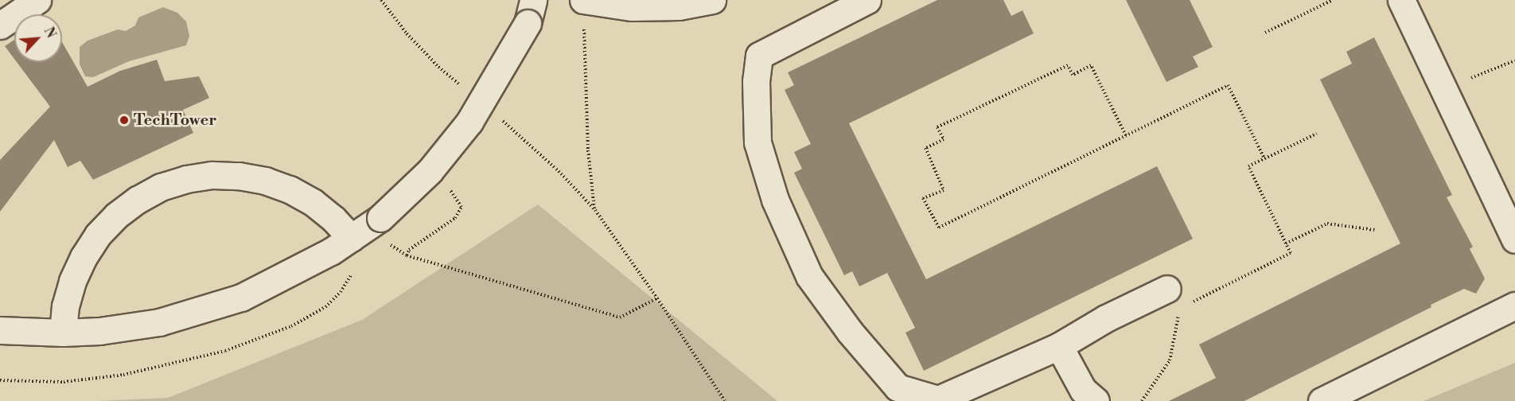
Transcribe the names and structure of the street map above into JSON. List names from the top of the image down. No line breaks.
{"places":["TechTower"],"north":"top right"}
